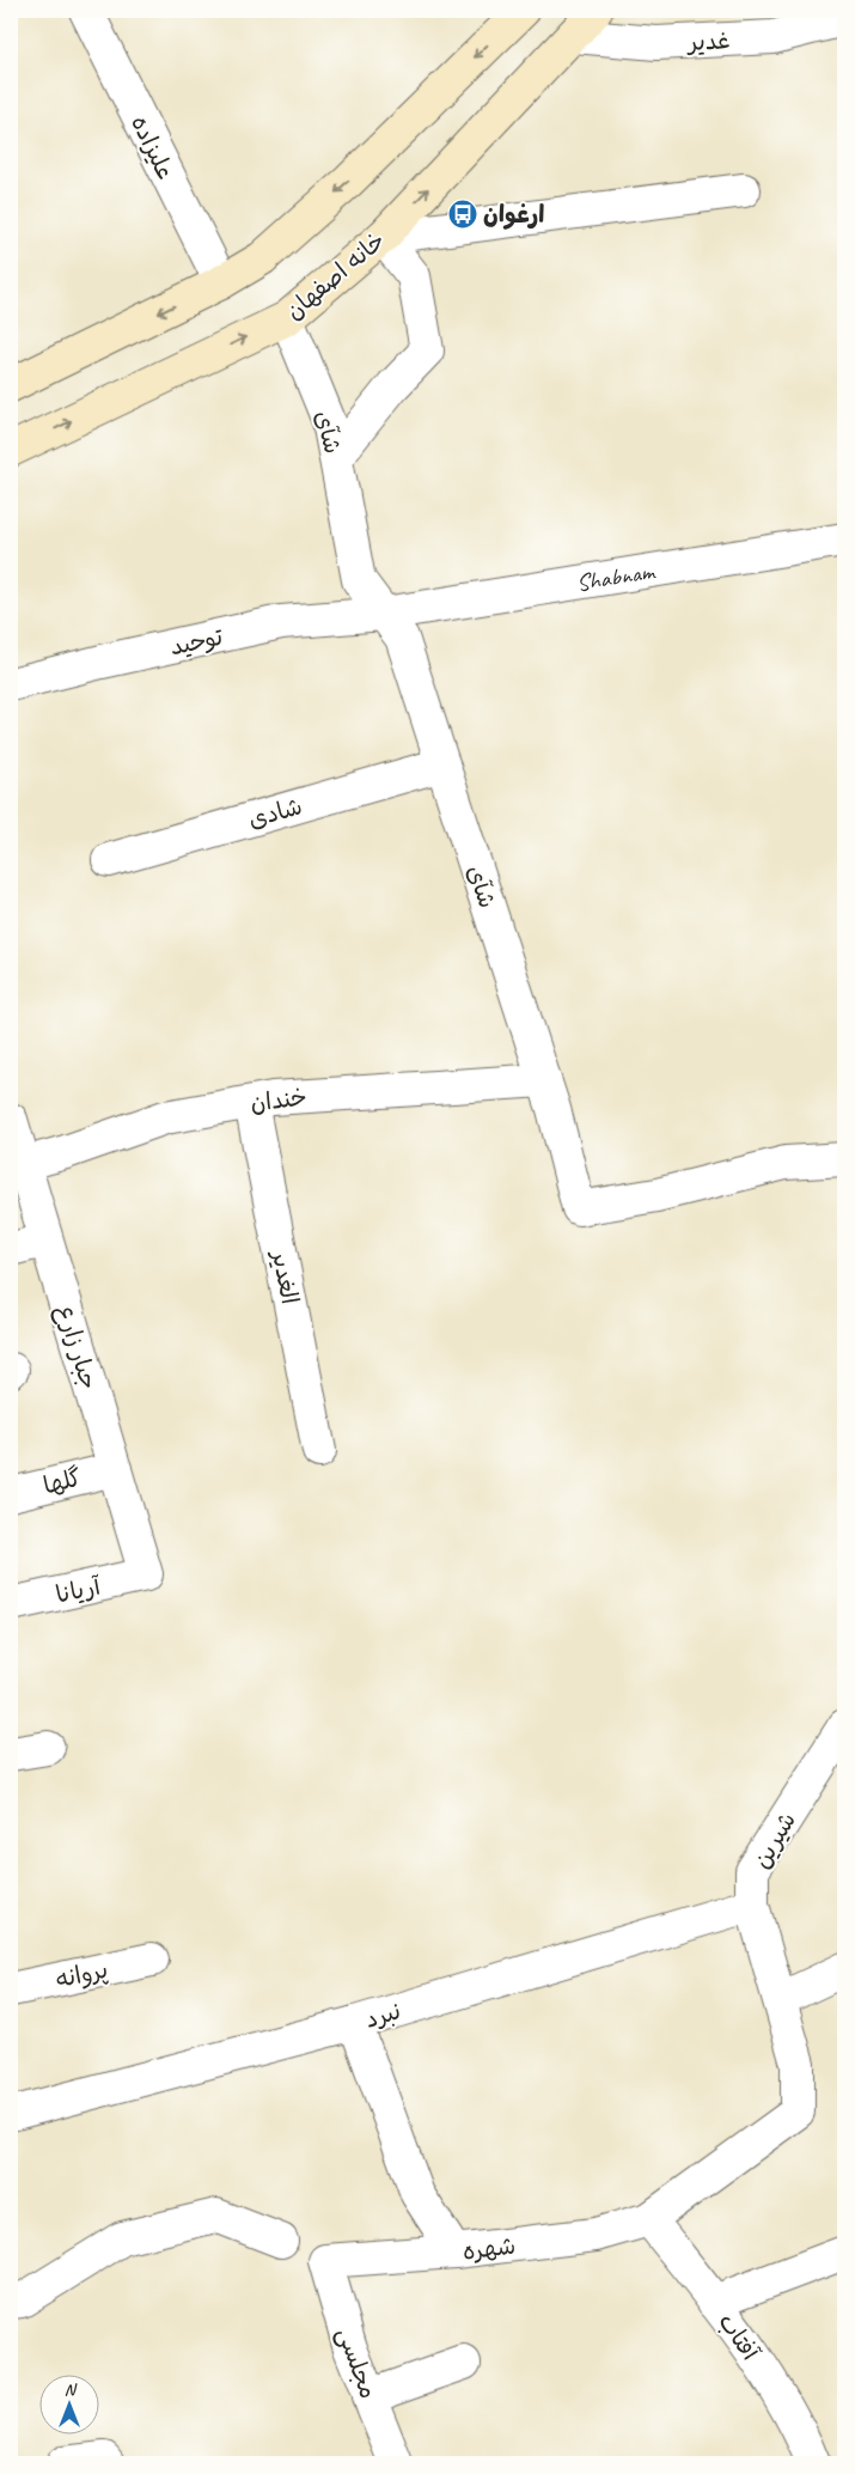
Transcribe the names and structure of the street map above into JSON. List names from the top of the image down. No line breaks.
{"streets":{"main road":["خانه اصفهان"],"street":["غدیر","علیزاده","شآی","Shabnam","توحید","شادی","خندان","الغدیر","جبار زارع","گلها","آریانا","شیرین","پروانه","نبرد","شهره","آفتاب","مجلسی"]},"crossings":[["غدیر","خانه اصفهان"],["خانه اصفهان","شآی"],["شآی","Shabnam"],["شآی","توحید"],["شآی","شادی"],["شآی","خندان"],["Shabnam","توحید"],["خندان","الغدیر"],["خندان","جبار زارع"],["جبار زارع","گلها"],["جبار زارع","آریانا"],["شیرین","نبرد"],["شهره","آفتاب"],["شهره","مجلسی"]],"places":{"bus stop":["ارغوان"]},"north":"top"}
